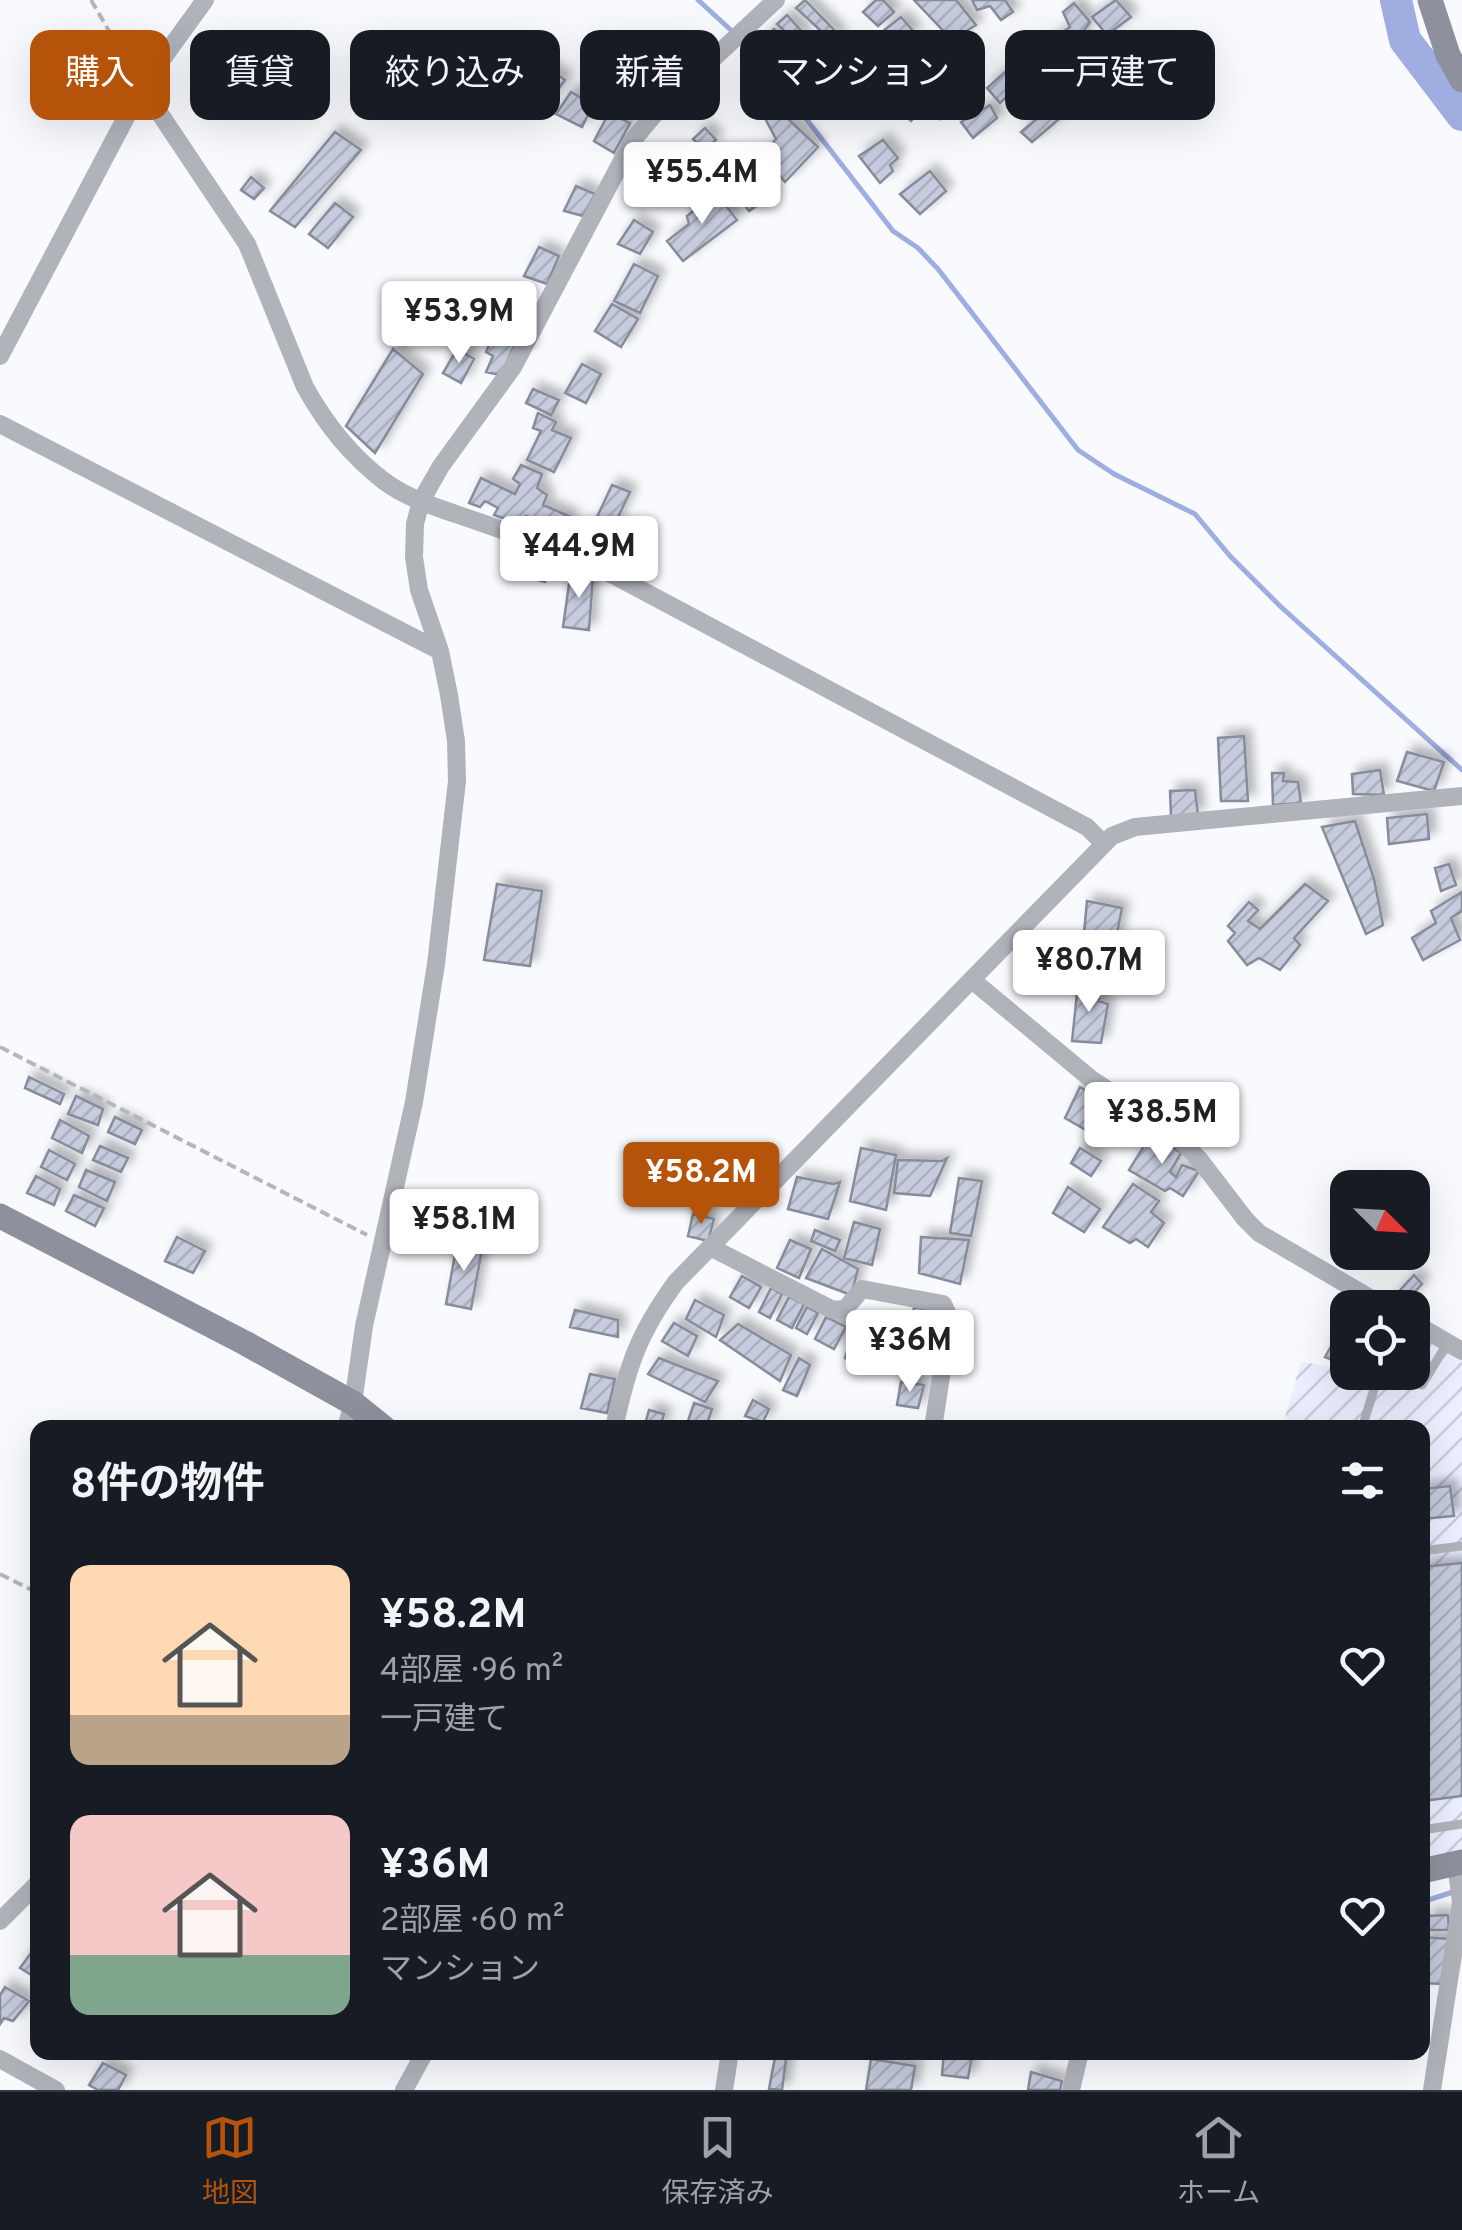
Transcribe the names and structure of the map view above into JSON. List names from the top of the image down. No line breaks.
{"north":"bottom right","page":{"chip":["購入","賃貸","絞り込み","新着","マンション","一戸建て"],"price":["¥55.4M","¥53.9M","¥44.9M","¥80.7M","¥38.5M","¥58.2M","¥58.1M","¥36M"],"heading":"8件の物件","list":[{"name":"¥58.2M","note":"4部屋 · 96 m² · 一戸建て"},{"name":"¥36M","note":"2部屋 · 60 m² · マンション"}],"tabs":["地図","保存済み","ホーム"]}}
